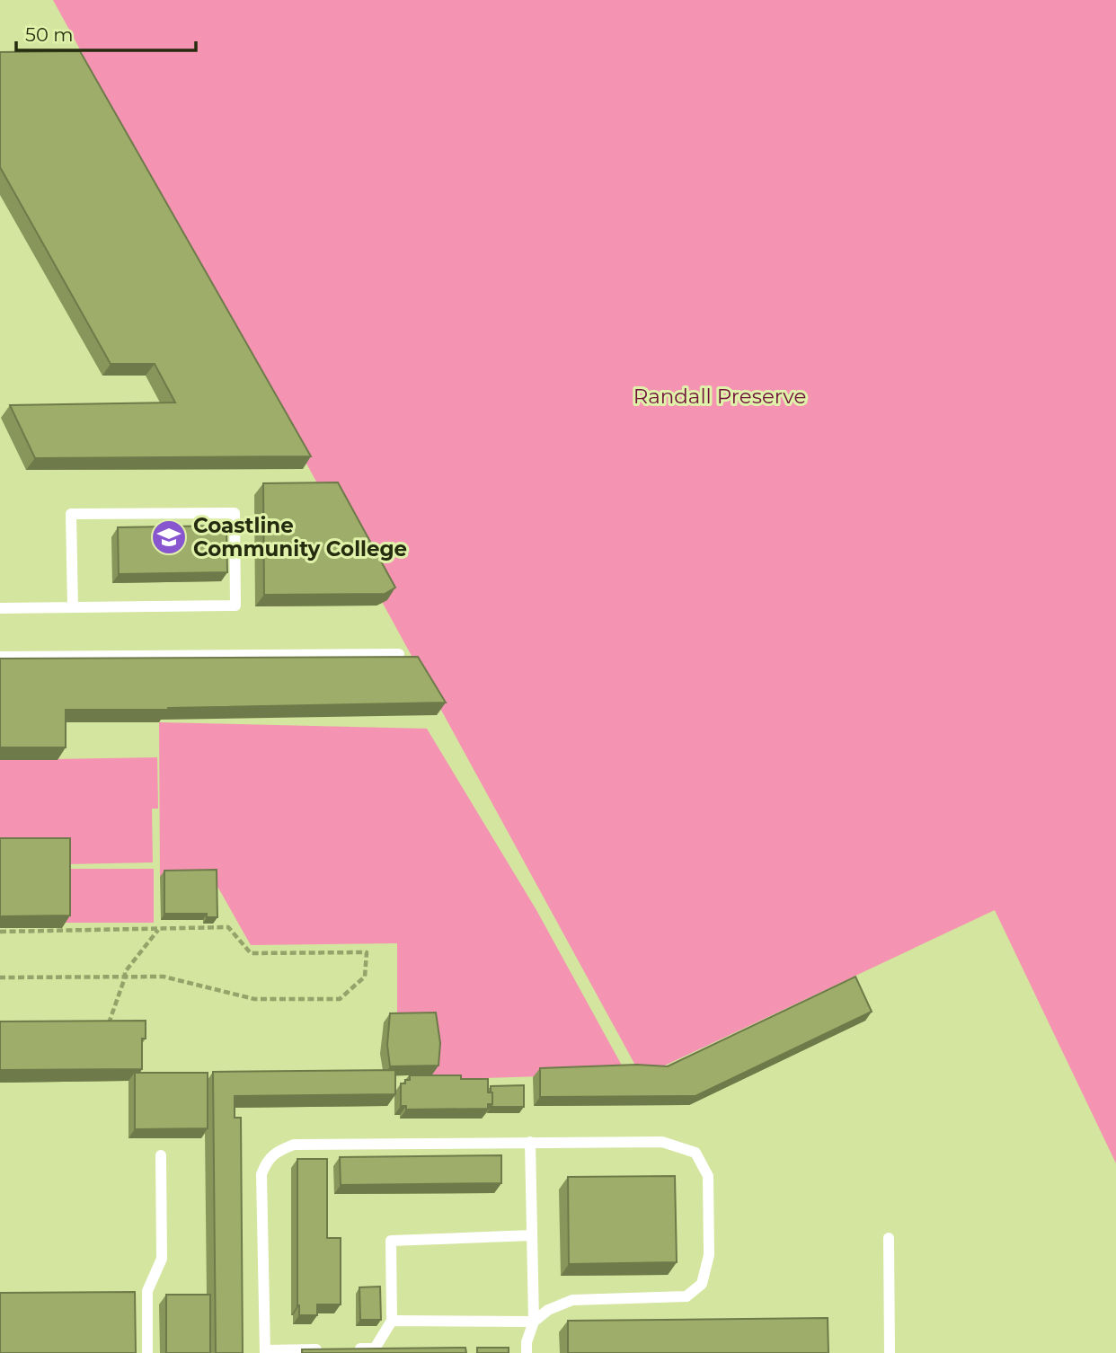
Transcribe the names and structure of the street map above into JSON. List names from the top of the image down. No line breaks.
{"parks":["Randall Preserve"],"places":{"school or university":["Coastline Community College"]},"scale_bar":"50 m"}
